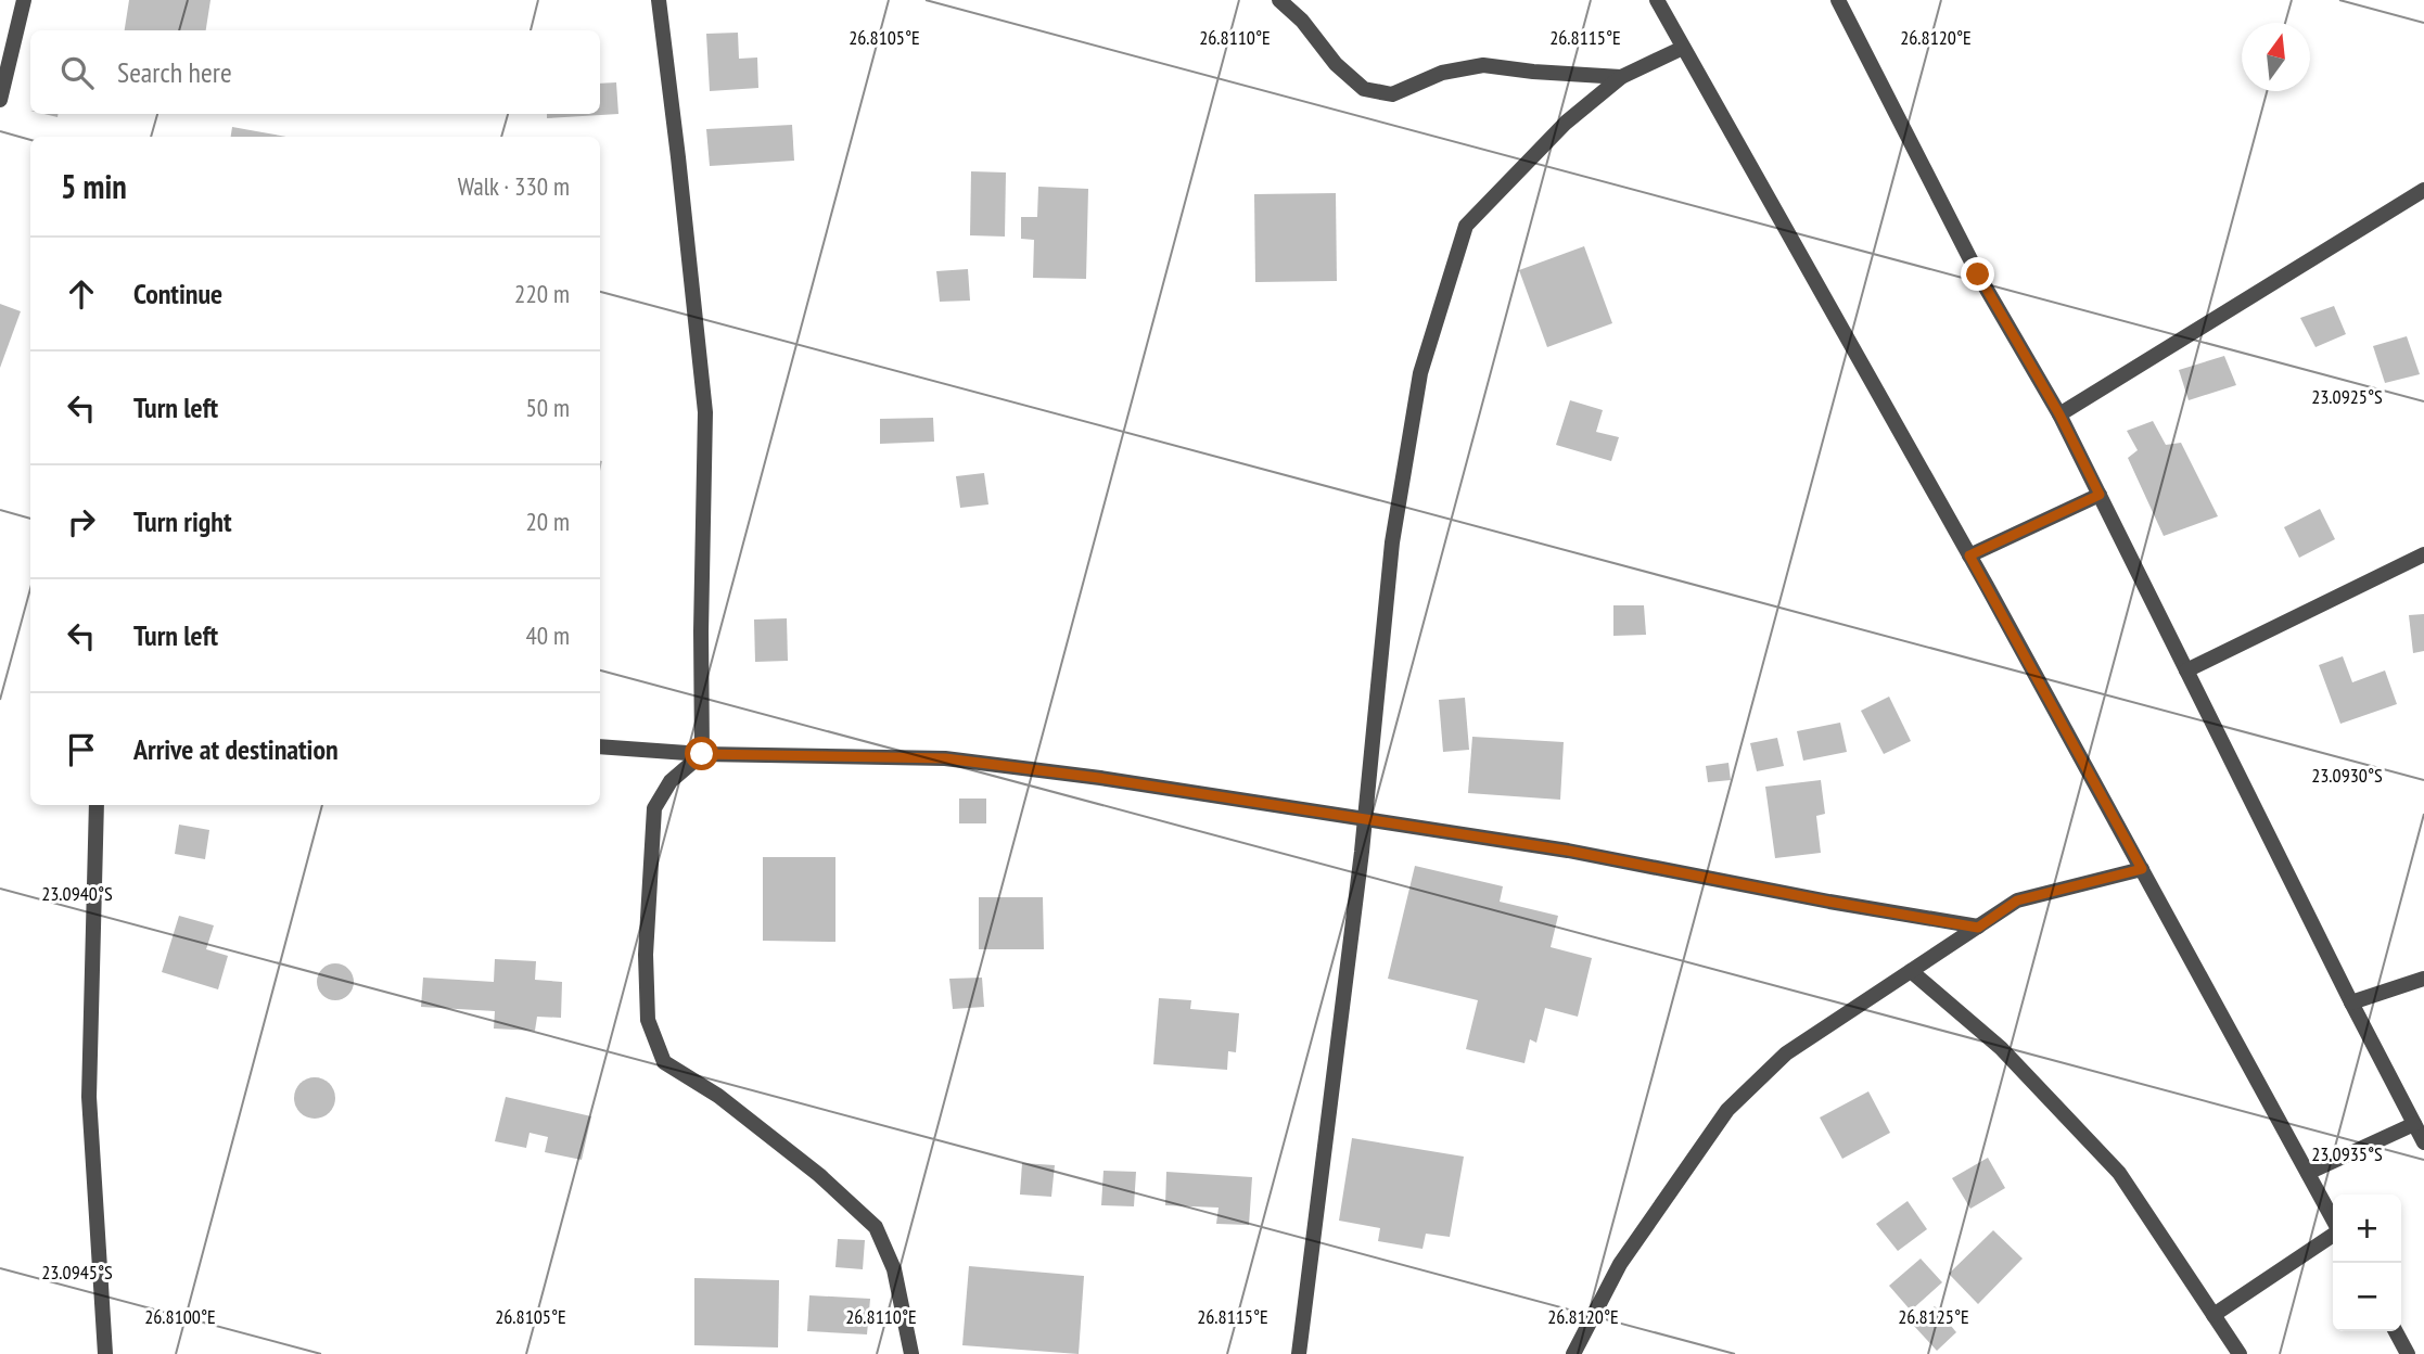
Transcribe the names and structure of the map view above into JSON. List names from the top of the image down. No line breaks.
{"north":"top","page":{"search":"Search here","heading":["5 min","Walk · 330 m"],"list":[["Continue","220 m"],["Turn left","50 m"],["Turn right","20 m"],["Turn left","40 m"],"Arrive at destination"],"map_buttons":["+","−"]},"coordinates":["26.8105°E","26.8110°E","26.8115°E","26.8120°E","23.0925°S","23.0930°S","23.0940°S","23.0935°S","23.0945°S","26.8100°E","26.8125°E"]}
